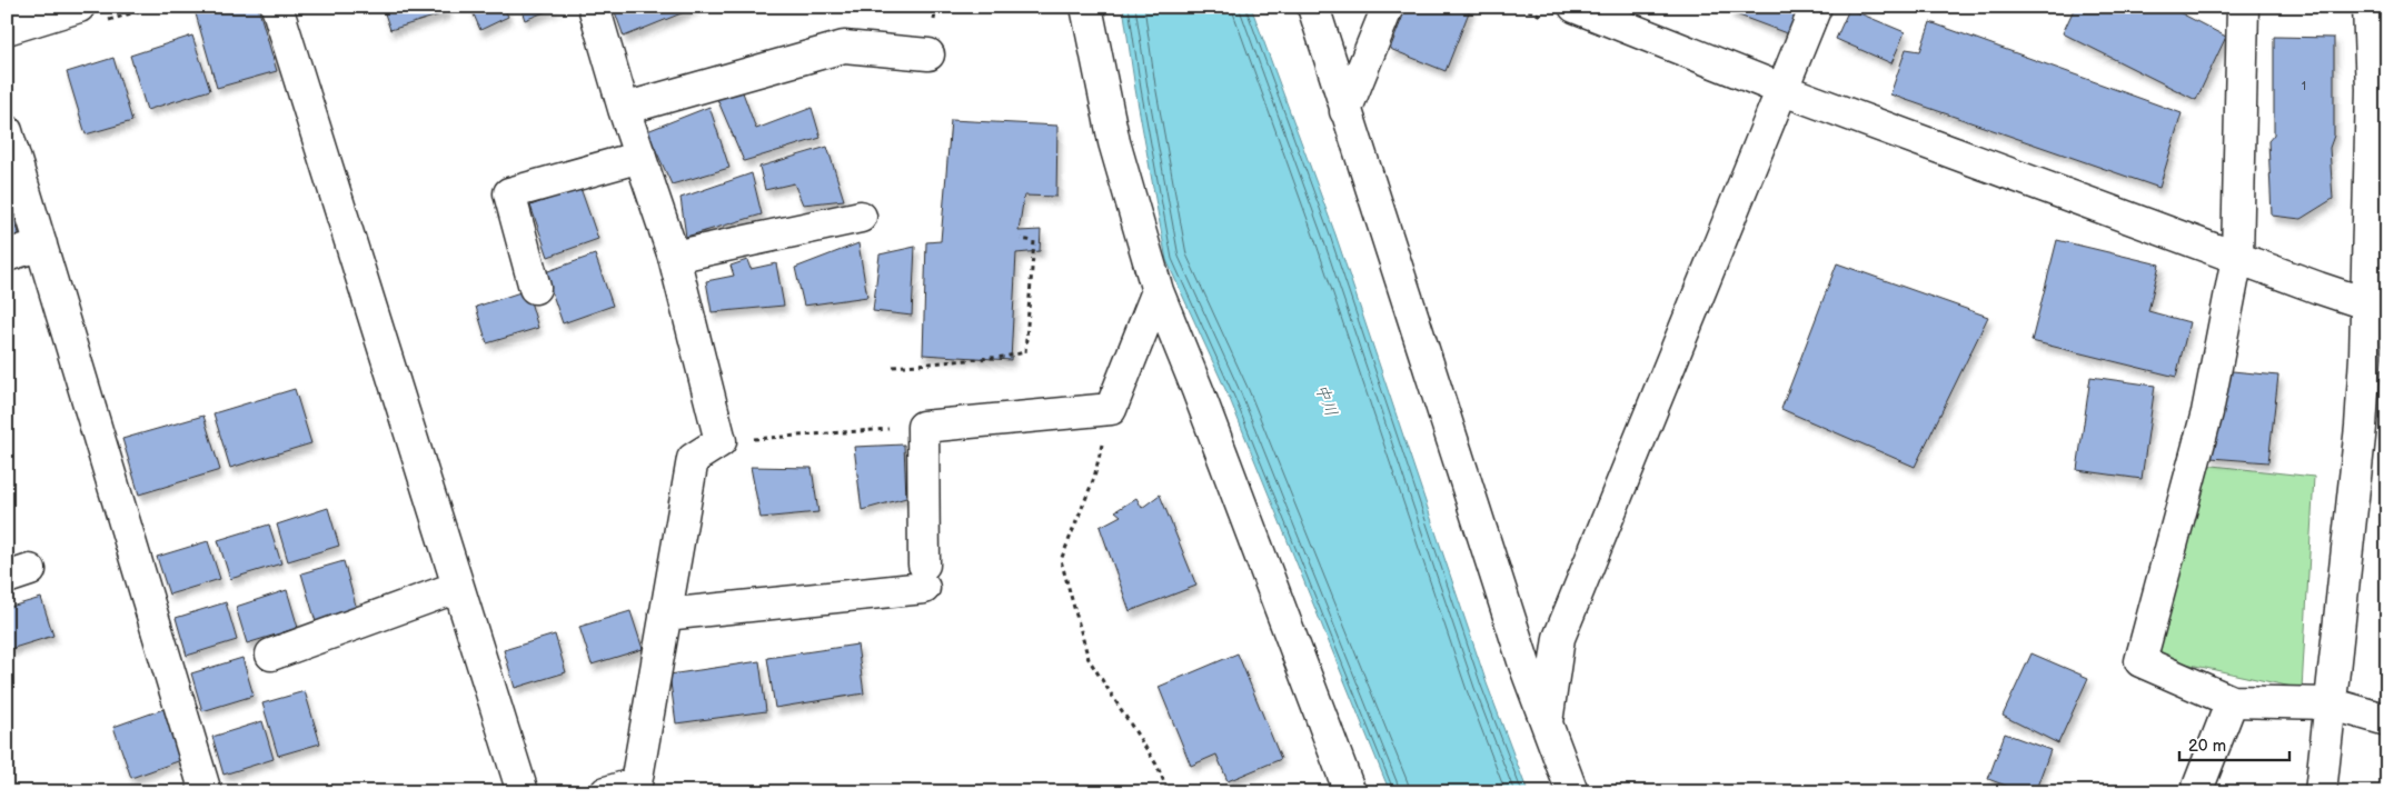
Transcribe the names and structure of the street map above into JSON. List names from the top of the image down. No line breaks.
{"water":["中川"],"house_numbers":["1"],"scale_bar":"20 m"}
